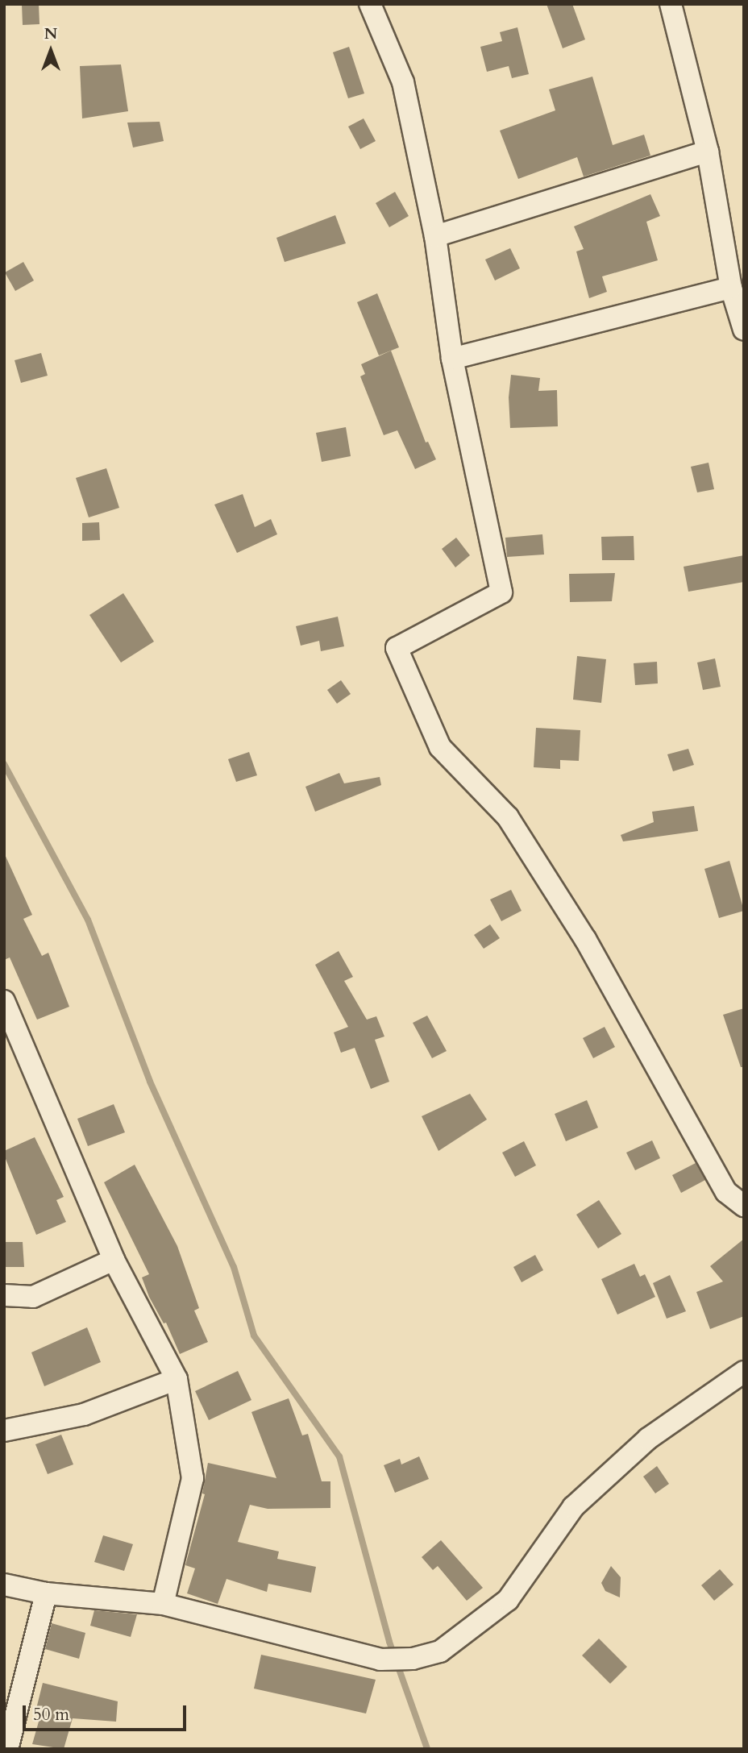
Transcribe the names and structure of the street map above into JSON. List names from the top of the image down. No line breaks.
{"scale_bar":"50 m","north":"top"}
